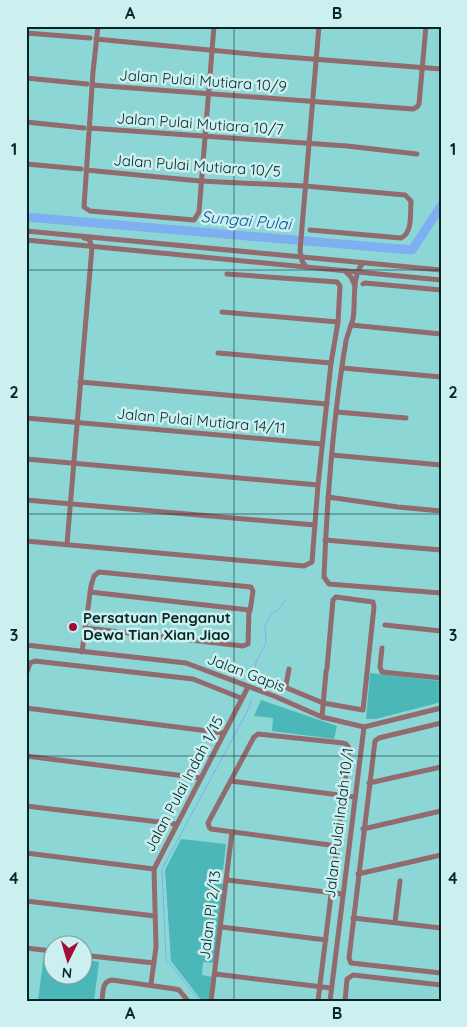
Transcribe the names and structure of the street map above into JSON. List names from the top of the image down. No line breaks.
{"streets":{"street":["Jalan Pulai Mutiara 10/9","Jalan Pulai Mutiara 10/7","Jalan Pulai Mutiara 10/5","Jalan Pulai Mutiara 14/11","Jalan Gapis","Jalan Pulai Indah 1/15","Jalan Pulai Indah 10/1","Jalan PI 2/13"]},"crossings":[["Jalan Gapis","Jalan Pulai Indah 1/15"],["Jalan Gapis","Jalan Pulai Indah 10/1"]],"water":["Sungai Pulai"],"places":["Persatuan Penganut Dewa Tian Xian Jiao"],"north":"bottom","grid":{"columns":["A","B"],"rows":["1","2","3","4"]}}
